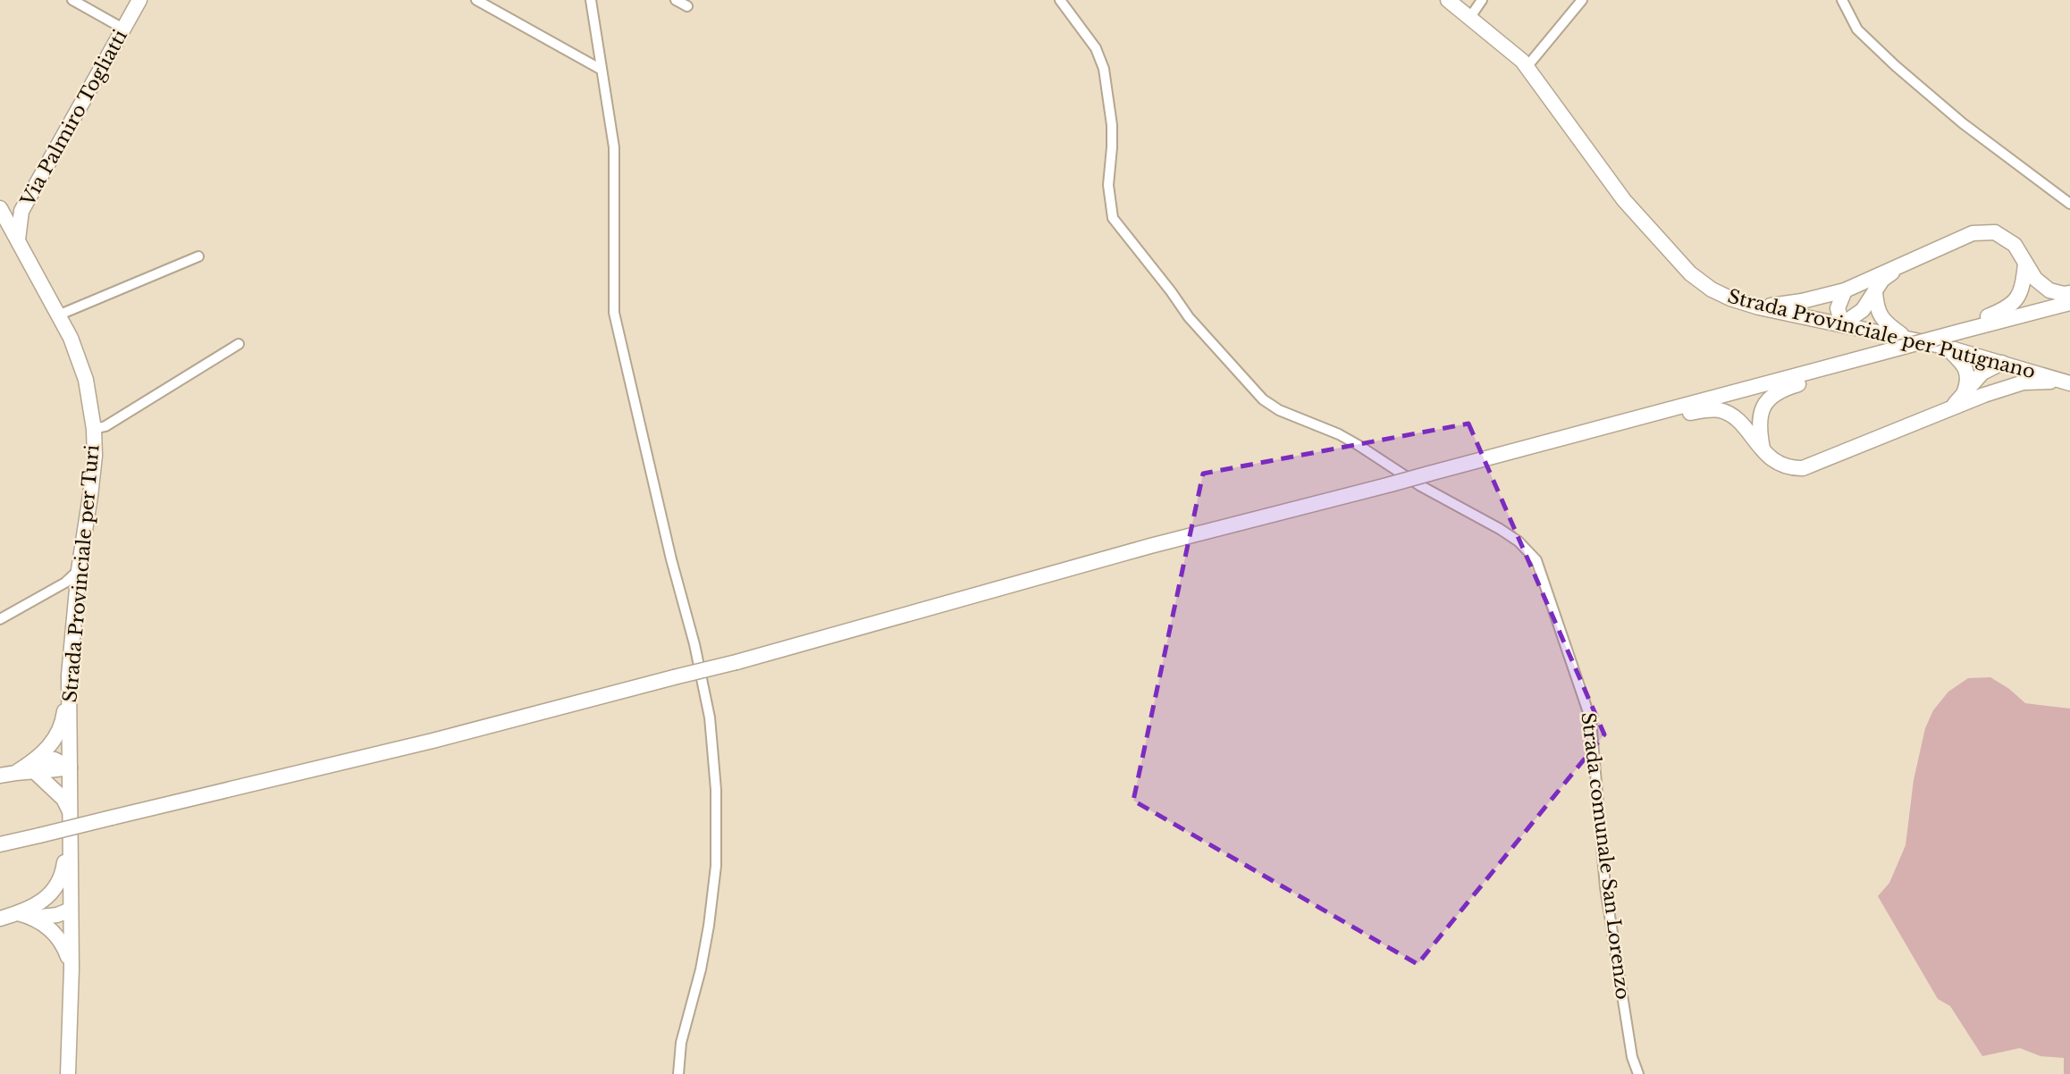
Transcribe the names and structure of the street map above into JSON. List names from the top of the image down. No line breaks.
{"streets":{"main road":["Via Palmiro Togliatti","Strada Provinciale per Putignano","Strada Provinciale per Turi"],"street":["Strada comunale San Lorenzo"]},"crossings":[["Via Palmiro Togliatti","Strada Provinciale per Turi"]]}
